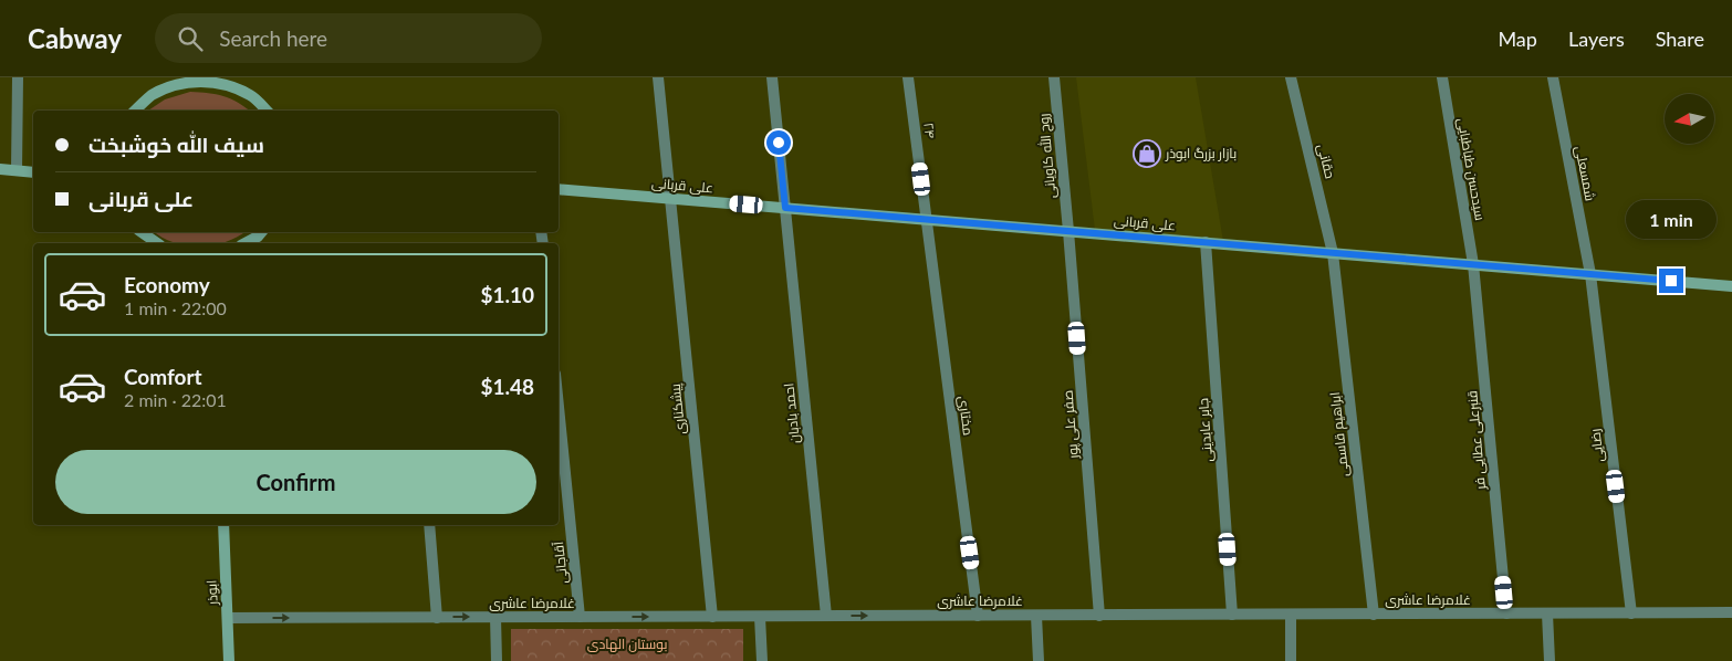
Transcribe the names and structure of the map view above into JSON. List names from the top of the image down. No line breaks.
{"streets":{"street":["۲۴","روح الله کاویانی","حقانی","سیدحسن طباطبایی","شمسعلی","علی قربانی","پیشکناری","احمد بادبان","مختاری","صفر علی پور","جابر عابدینی","ابراهیم قاسمی","قنبرعلی عطایی فر","رضایی","آقاجانی","ابوذر","غلامرضا عاشری"]},"crossings":[["۲۴","علی قربانی"],["۲۴","مختاری"],["روح الله کاویانی","علی قربانی"],["روح الله کاویانی","صفر علی پور"],["حقانی","علی قربانی"],["حقانی","ابراهیم قاسمی"],["سیدحسن طباطبایی","علی قربانی"],["سیدحسن طباطبایی","قنبرعلی عطایی فر"],["شمسعلی","علی قربانی"],["شمسعلی","رضایی"],["علی قربانی","پیشکناری"],["علی قربانی","احمد بادبان"],["علی قربانی","مختاری"],["علی قربانی","صفر علی پور"],["علی قربانی","جابر عابدینی"],["علی قربانی","ابراهیم قاسمی"],["علی قربانی","قنبرعلی عطایی فر"],["علی قربانی","رضایی"],["پیشکناری","غلامرضا عاشری"],["احمد بادبان","غلامرضا عاشری"],["مختاری","غلامرضا عاشری"],["صفر علی پور","غلامرضا عاشری"],["جابر عابدینی","غلامرضا عاشری"],["ابراهیم قاسمی","غلامرضا عاشری"],["قنبرعلی عطایی فر","غلامرضا عاشری"],["رضایی","غلامرضا عاشری"],["آقاجانی","غلامرضا عاشری"],["ابوذر","غلامرضا عاشری"]],"one_way":["غلامرضا عاشری"],"parks":["بوستان الهادی"],"places":{"shop":["بازار بزرگ ابوذر"]},"north":"left","page":{"header":"Cabway","search":"Search here","nav":["Map","Layers","Share"],"banner":["سیف الله خوشبخت","علی قربانی"],"bubble":"1 min","list":[{"name":"Economy","note":"1 min · 22:00","value":"$1.10"},{"name":"Comfort","note":"2 min · 22:01","value":"$1.48"}],"buttons":"Confirm"}}
